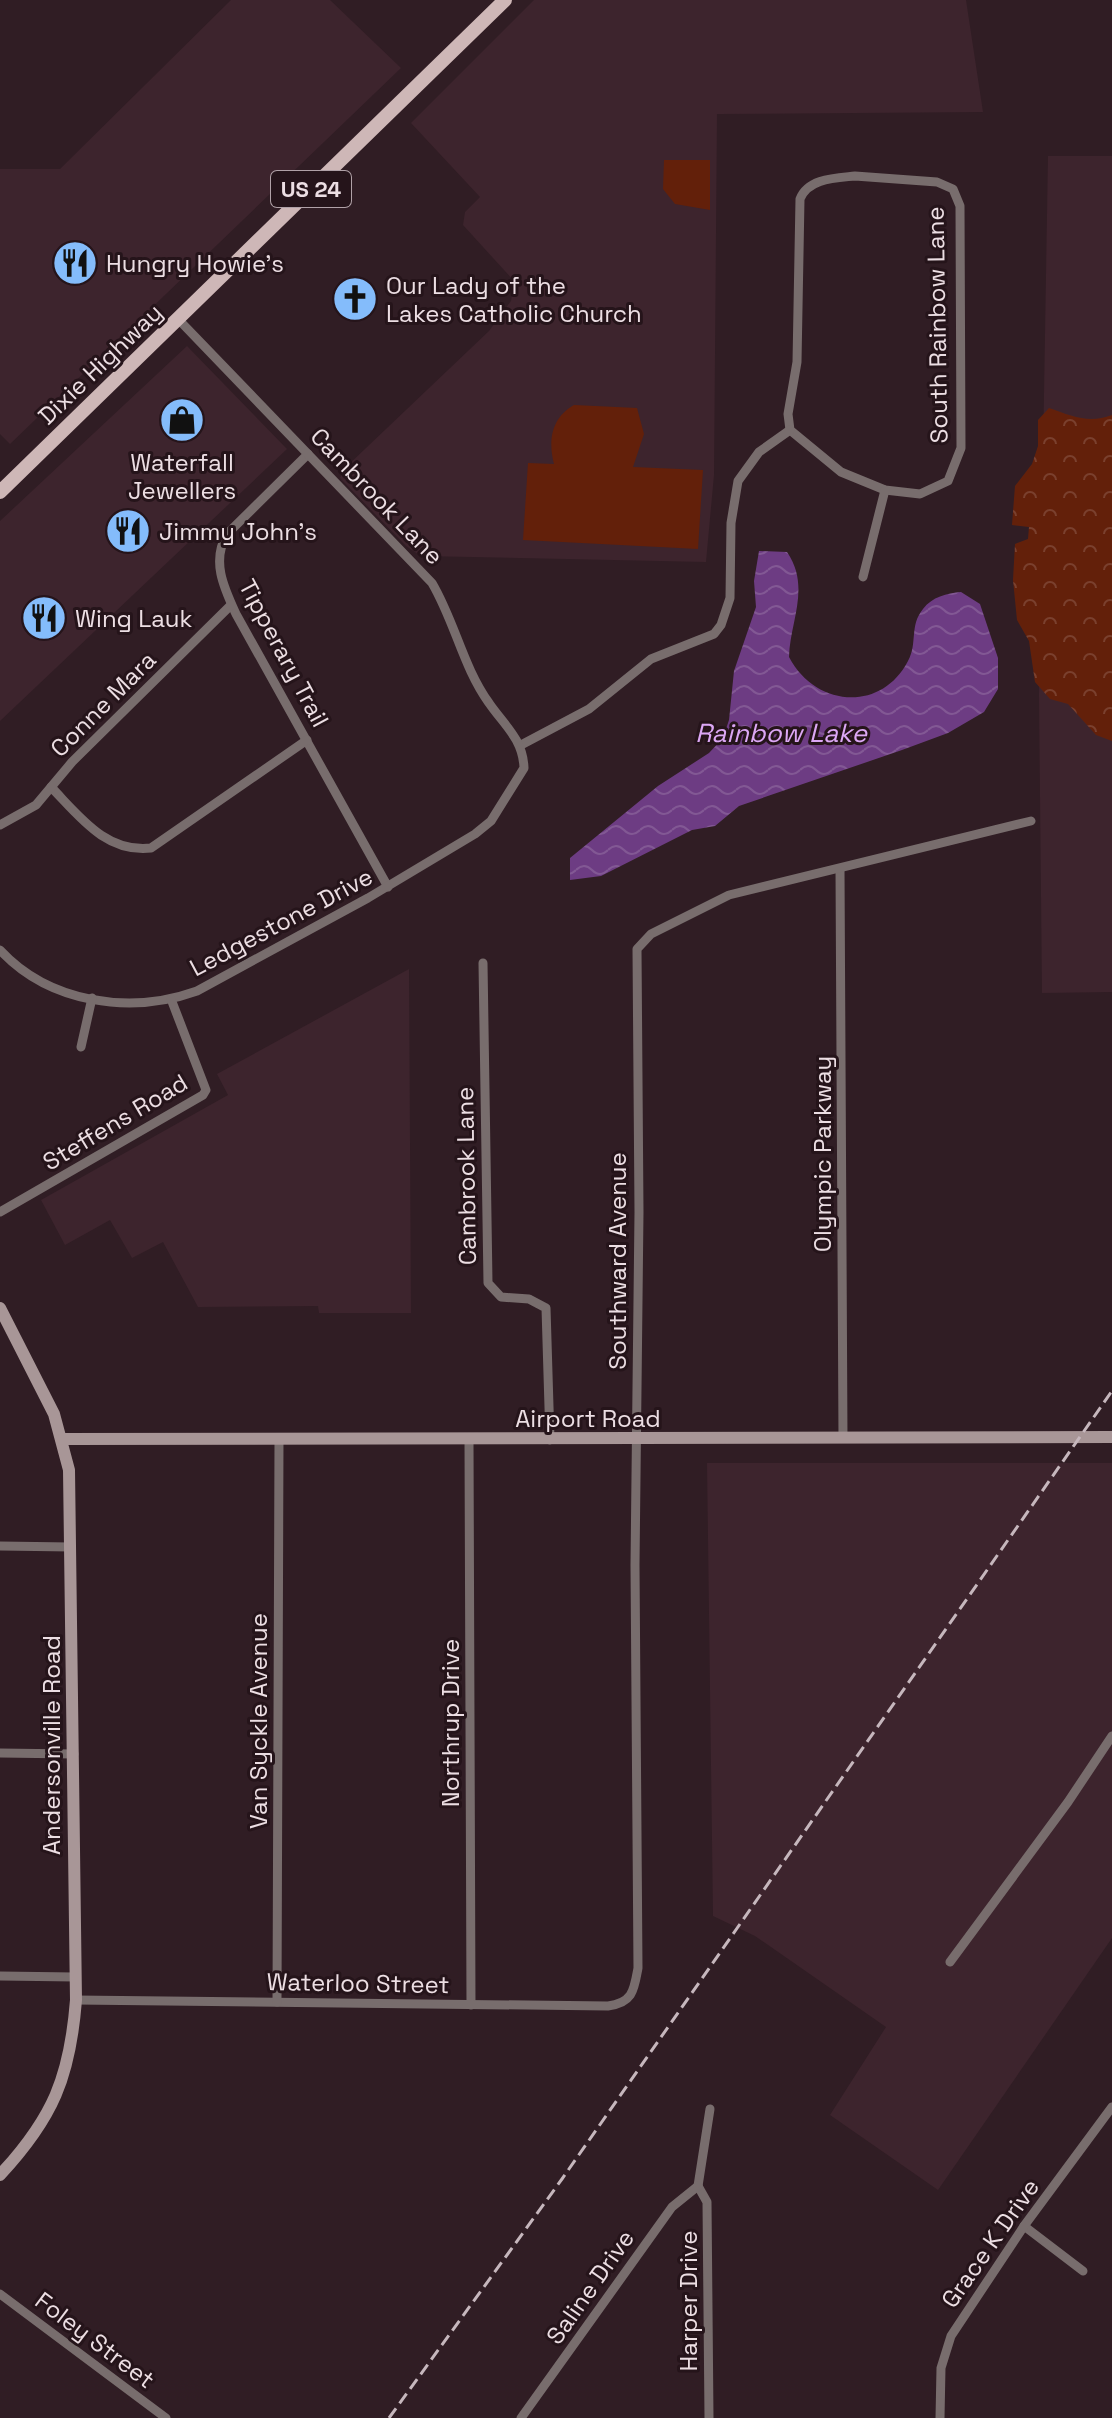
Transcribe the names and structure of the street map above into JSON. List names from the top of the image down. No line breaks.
{"streets":{"main road":["US 24","Dixie Highway"],"street":["South Rainbow Lane","Cambrook Lane","Tipperary Trail","Conne Mara","Ledgestone Drive","Steffens Road","Olympic Parkway","Southward Avenue","Airport Road","Van Syckle Avenue","Northrup Drive","Andersonville Road","Waterloo Street","Grace K Drive","Saline Drive","Harper Drive","Foley Street"]},"crossings":[["Dixie Highway","Cambrook Lane"],["Cambrook Lane","Tipperary Trail"],["Cambrook Lane","Ledgestone Drive"],["Cambrook Lane","Airport Road"],["Tipperary Trail","Conne Mara"],["Tipperary Trail","Ledgestone Drive"],["Ledgestone Drive","Steffens Road"],["Olympic Parkway","Southward Avenue"],["Olympic Parkway","Airport Road"],["Southward Avenue","Airport Road"],["Southward Avenue","Waterloo Street"],["Airport Road","Van Syckle Avenue"],["Airport Road","Northrup Drive"],["Airport Road","Andersonville Road"],["Van Syckle Avenue","Waterloo Street"],["Northrup Drive","Waterloo Street"],["Andersonville Road","Waterloo Street"],["Saline Drive","Harper Drive"]],"water":["Rainbow Lake"],"places":{"restaurant":["Hungry Howie's","Jimmy John's","Wing Lauk"],"church":["Our Lady of the Lakes Catholic Church"],"shop":["Waterfall Jewellers"]}}
